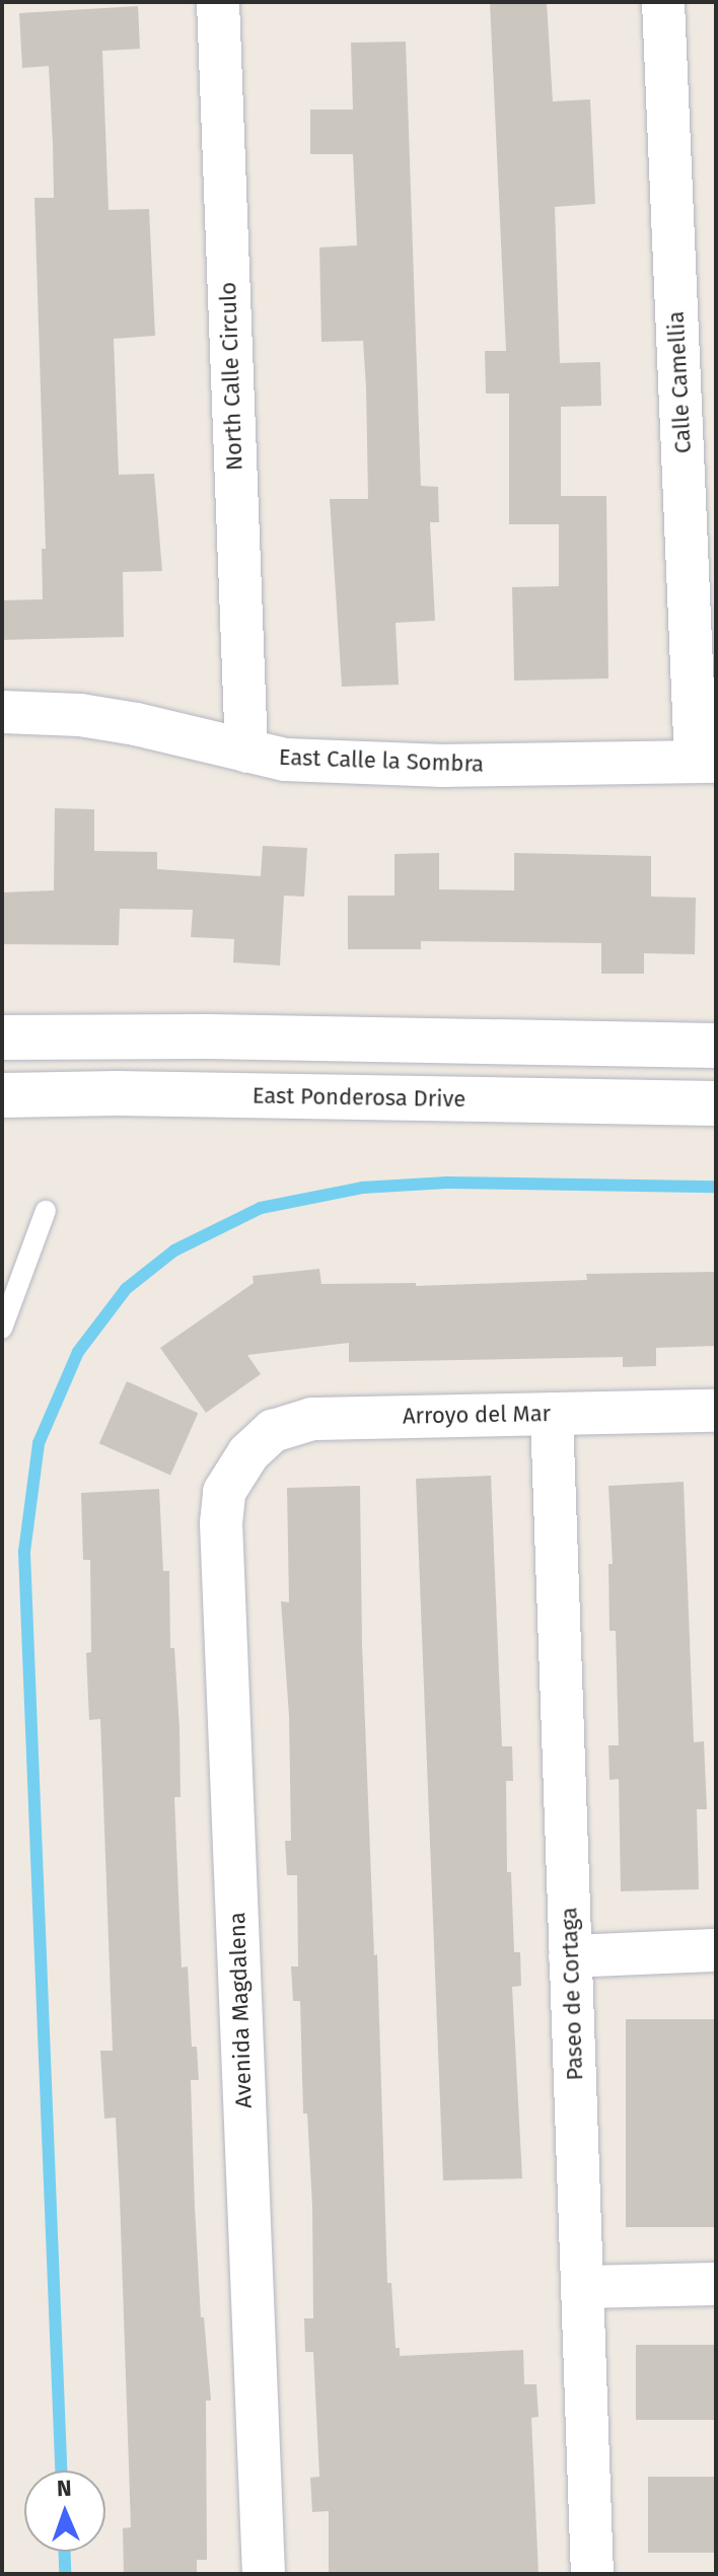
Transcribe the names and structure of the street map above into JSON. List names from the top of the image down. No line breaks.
{"streets":{"main road":["East Ponderosa Drive"],"street":["North Calle Circulo","Calle Camellia","East Calle la Sombra","Arroyo del Mar","Paseo de Cortaga","Avenida Magdalena"]},"crossings":[["North Calle Circulo","East Calle la Sombra"],["Calle Camellia","East Calle la Sombra"],["Arroyo del Mar","Paseo de Cortaga"],["Arroyo del Mar","Avenida Magdalena"]],"north":"top"}
